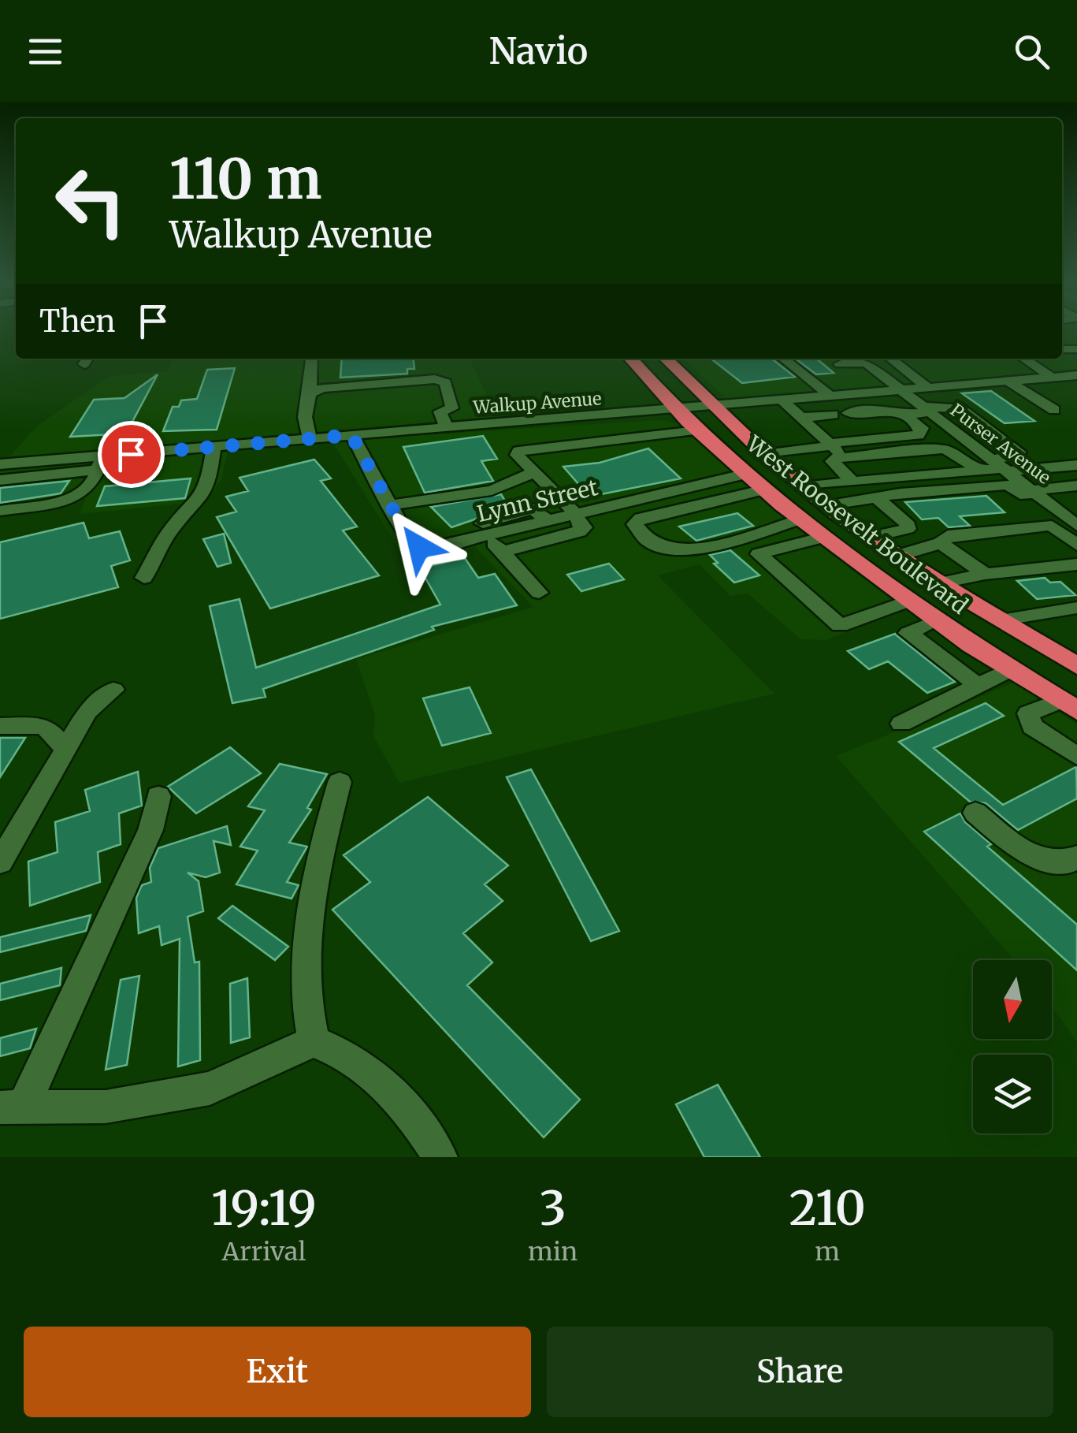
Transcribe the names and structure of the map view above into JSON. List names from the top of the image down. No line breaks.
{"streets":{"highway":["West Roosevelt Boulevard"],"street":["Walkup Avenue","Purser Avenue","Lynn Street"]},"crossings":[["Walkup Avenue","Purser Avenue"],["Walkup Avenue","Lynn Street"],["Walkup Avenue","West Roosevelt Boulevard"],["Lynn Street","West Roosevelt Boulevard"]],"north":"bottom","page":{"header":"Navio","turn":["110 m","Walkup Avenue"],"then":"Then","eta":["19:19","Arrival","3","min","210","m"],"buttons":["Exit","Share"]}}
